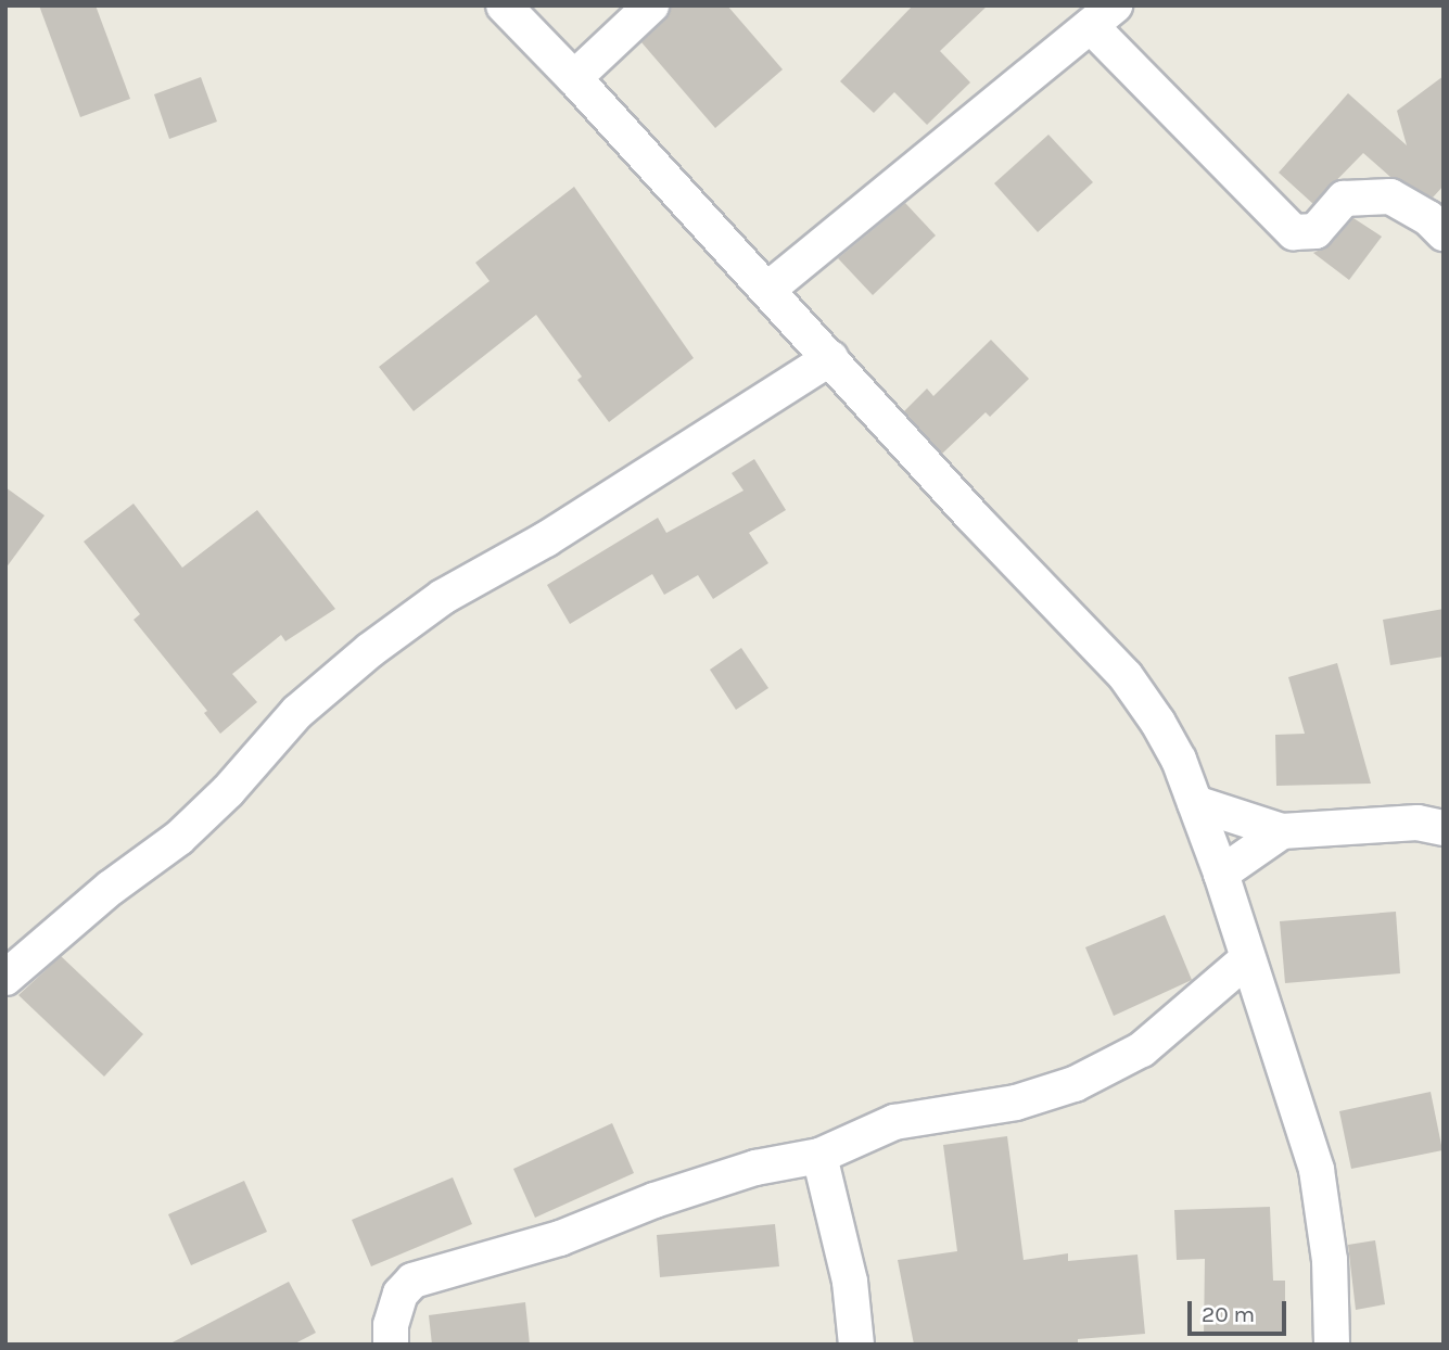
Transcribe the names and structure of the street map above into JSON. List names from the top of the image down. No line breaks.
{"scale_bar":"20 m"}
